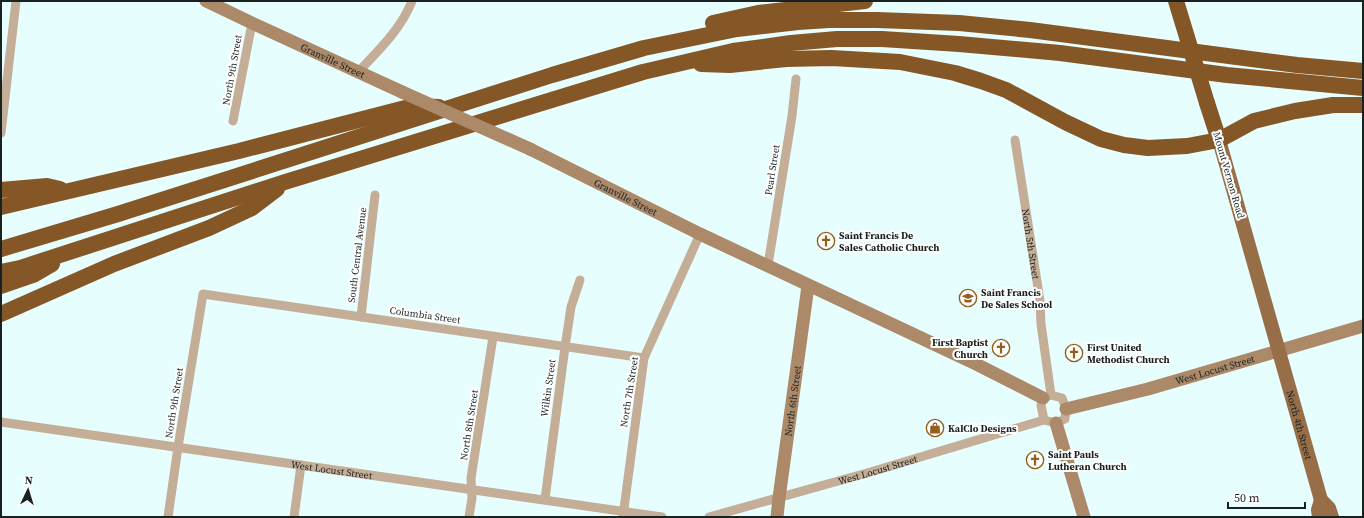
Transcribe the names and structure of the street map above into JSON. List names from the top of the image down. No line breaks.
{"streets":{"highway":["Mount Vernon Road"],"main road":["North 4th Street"],"street":["Granville Street","North 9th Street","Pearl Street","North 5th Street","South Central Avenue","Columbia Street","West Locust Street","Wilkin Street","North 7th Street","North 6th Street","North 8th Street"]},"crossings":[["Granville Street","North 9th Street"],["Granville Street","Pearl Street"],["Granville Street","North 5th Street"],["Granville Street","West Locust Street"],["Granville Street","North 7th Street"],["Granville Street","North 6th Street"],["North 9th Street","Columbia Street"],["North 9th Street","West Locust Street"],["Mount Vernon Road","West Locust Street"],["Mount Vernon Road","North 4th Street"],["North 5th Street","West Locust Street"],["South Central Avenue","Columbia Street"],["Columbia Street","Wilkin Street"],["Columbia Street","North 7th Street"],["Columbia Street","North 8th Street"],["West Locust Street","Wilkin Street"],["West Locust Street","North 7th Street"],["West Locust Street","North 6th Street"],["West Locust Street","North 8th Street"],["West Locust Street","North 4th Street"]],"places":{"church":["Saint Francis De Sales Catholic Church","First Baptist Church","First United Methodist Church","Saint Pauls Lutheran Church"],"school or university":["Saint Francis De Sales School"],"shop":["KalClo Designs"]},"scale_bar":"50 m","north":"top"}
